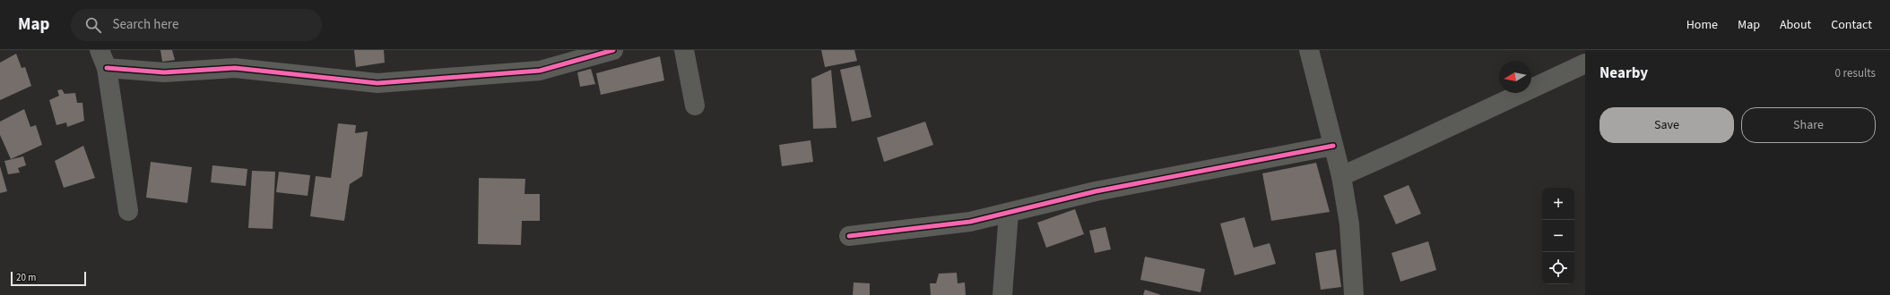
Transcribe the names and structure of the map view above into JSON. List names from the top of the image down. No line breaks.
{"scale_bar":"20 m","north":"left","page":{"header":"Map","search":"Search here","nav":["Home","Map","About","Contact"],"heading":["Nearby","0 results"],"buttons":["Save","Share"],"map_buttons":["+","−"],"scale":"20 m"}}
